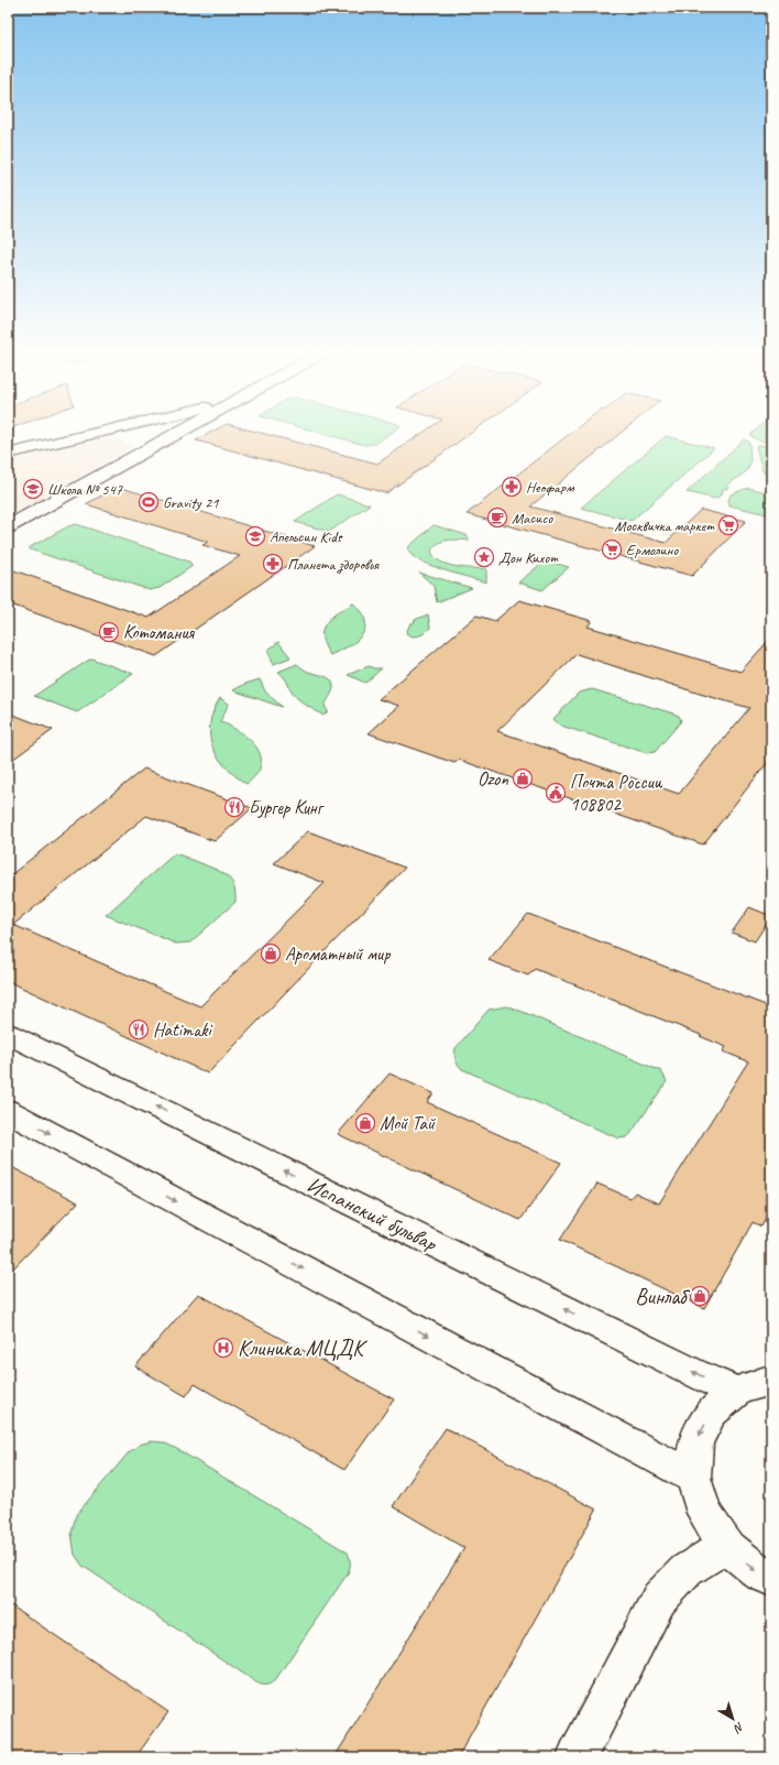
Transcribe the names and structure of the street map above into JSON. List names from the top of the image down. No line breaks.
{"streets":{"street":["Испанский бульвар"]},"places":{"pharmacy":["Неофарм","Планета здоровья"],"school or university":["Школа № 547","Апельсин Kids"],"sports":["Gravity 21"],"cafe":["Масисо","Котомания"],"supermarket":["Москвичка маркет","Ермолино"],"place":["Дон Кихот"],"shop":["Ozon","Ароматный мир","Мой Тай","Винлаб"],"public building":["Почта России 108802"],"restaurant":["Бургер Кинг","Hatimaki"],"hospital":["Клиника МЦДК"]},"north":"bottom right"}
